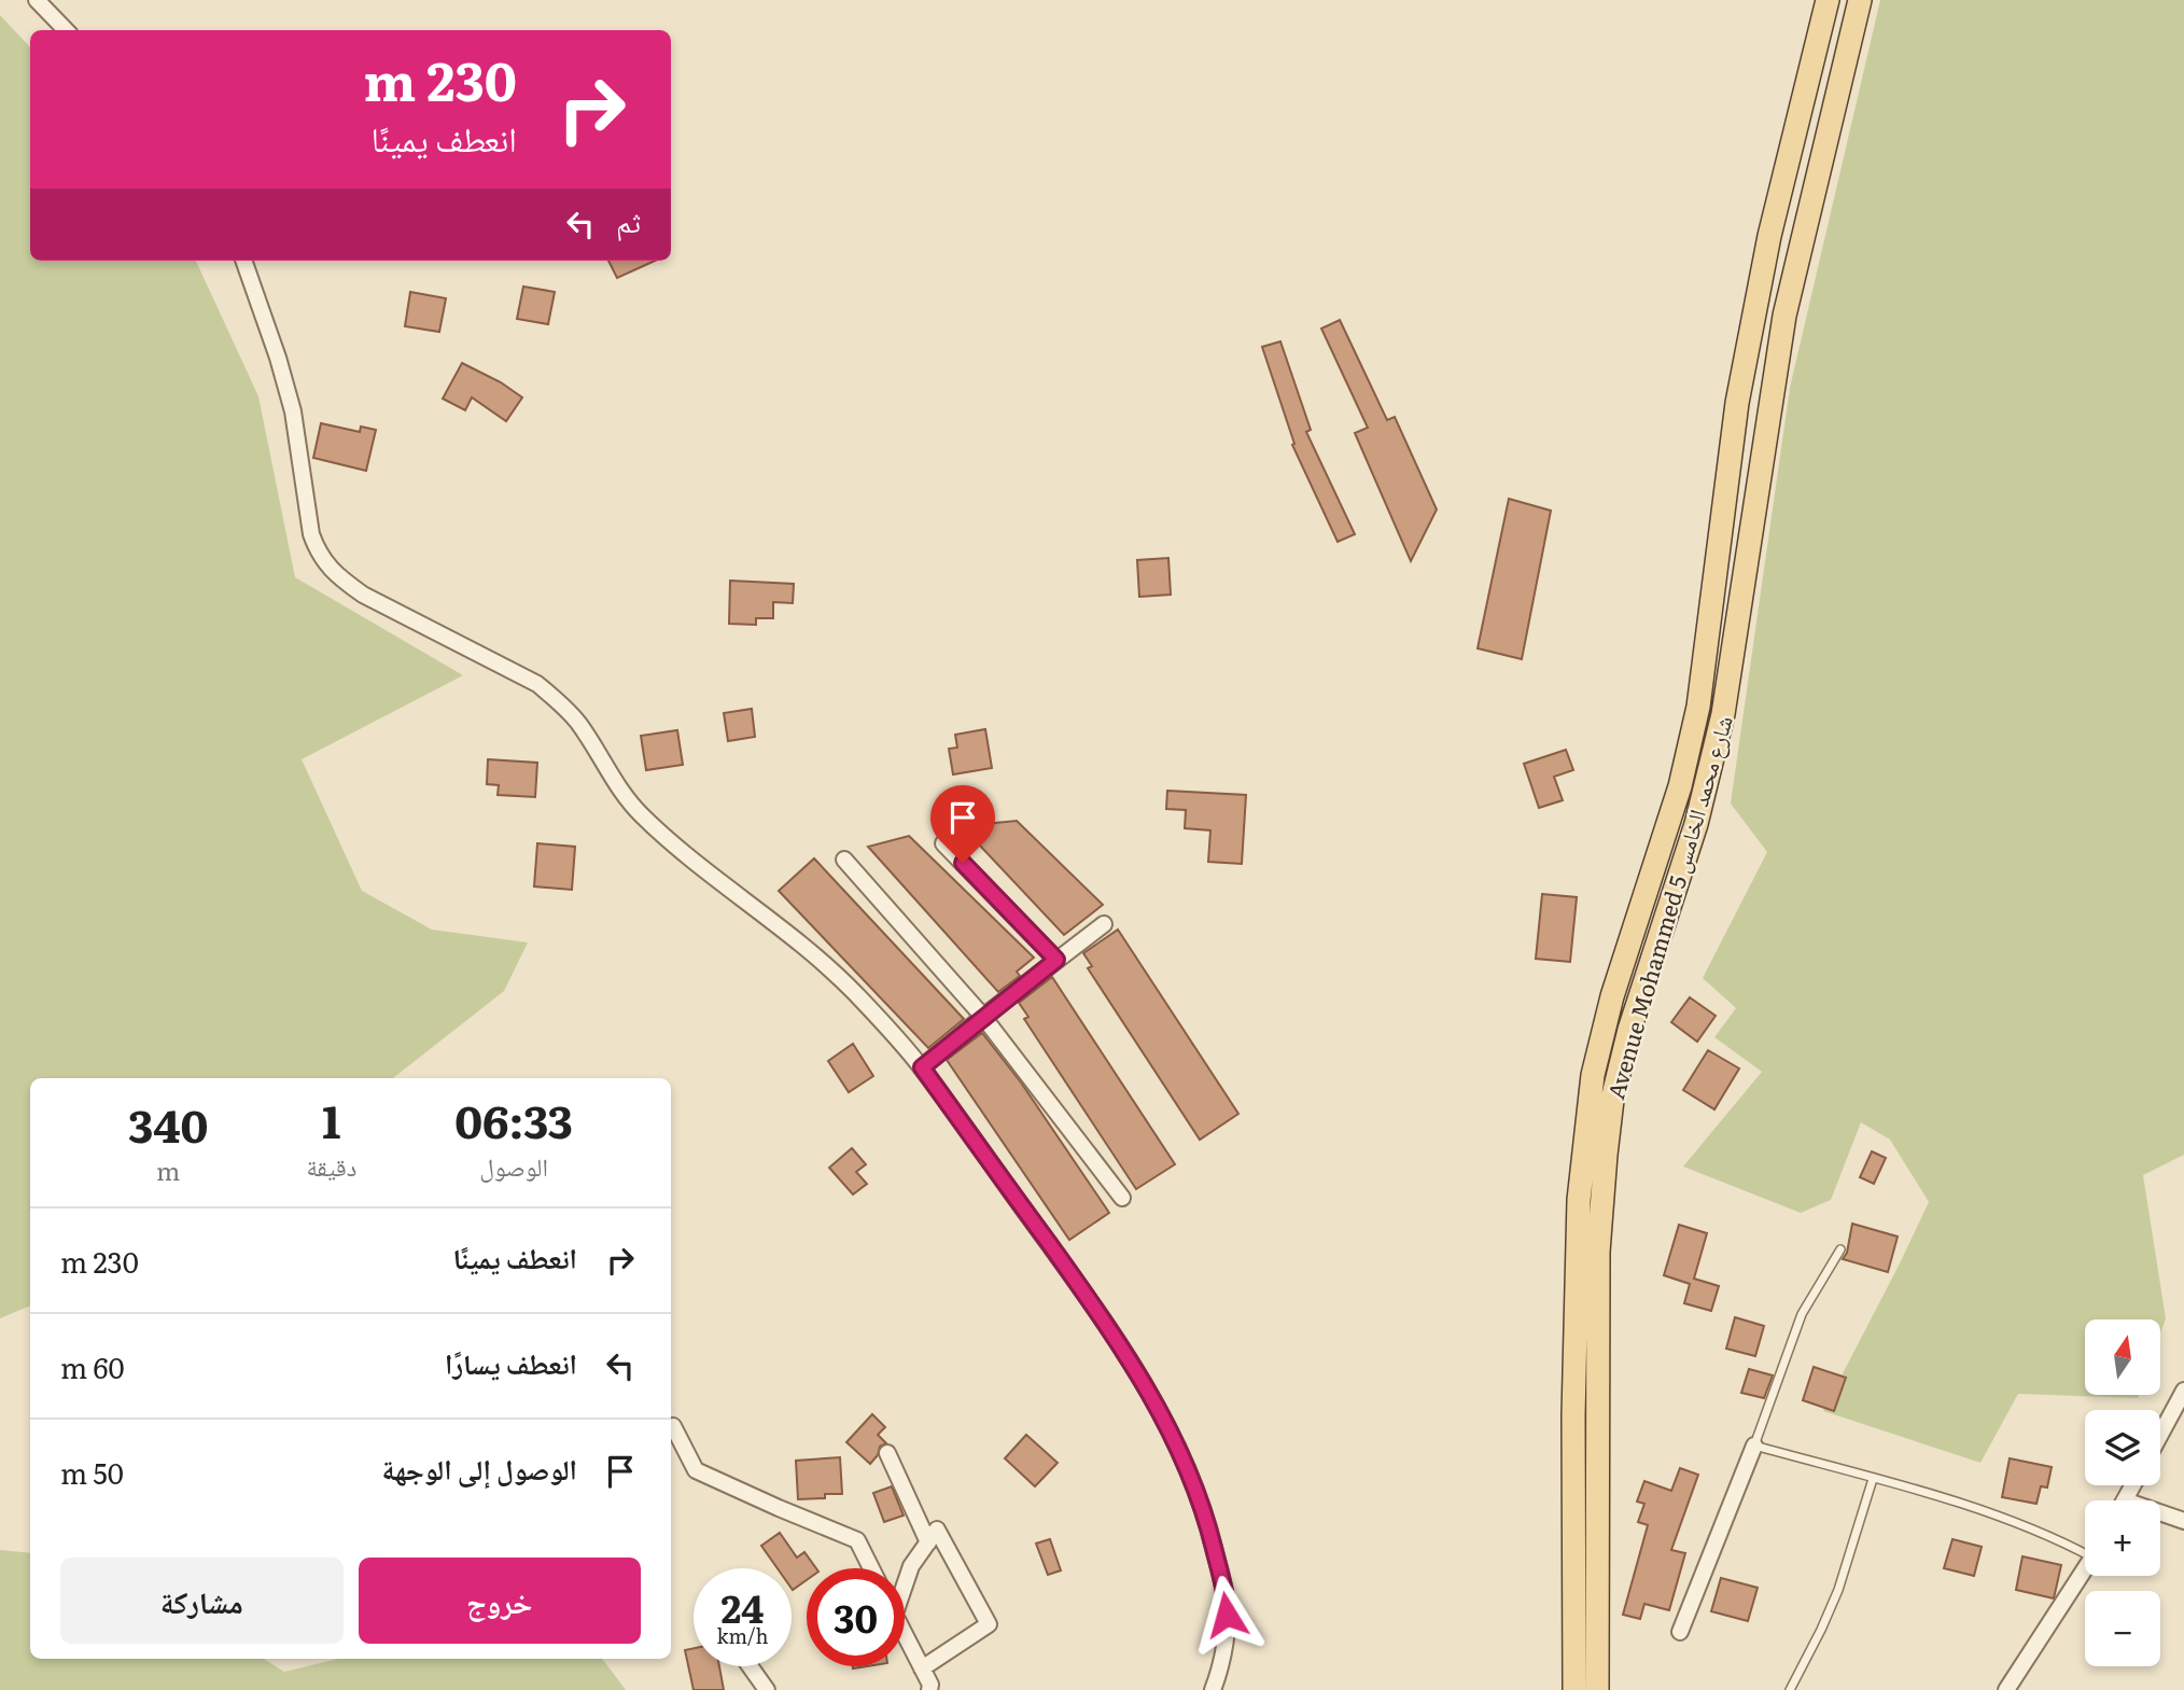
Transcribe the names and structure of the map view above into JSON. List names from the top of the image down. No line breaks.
{"streets":{"main road":["Avenue Mohammed 5 شارع محمد الخامس"]},"north":"top","page":{"turn":["230 m","انعطف يمينًا"],"then":"ثم","eta":["06:33","الوصول","1","دقيقة","340","m"],"list":[{"name":"انعطف يمينًا","value":"230 m"},{"name":"انعطف يسارًا","value":"60 m"},{"name":"الوصول إلى الوجهة","value":"50 m"}],"map_buttons":["+","−"],"buttons":["خروج","مشاركة"],"speed":"24 km/h","limit":"30"}}
